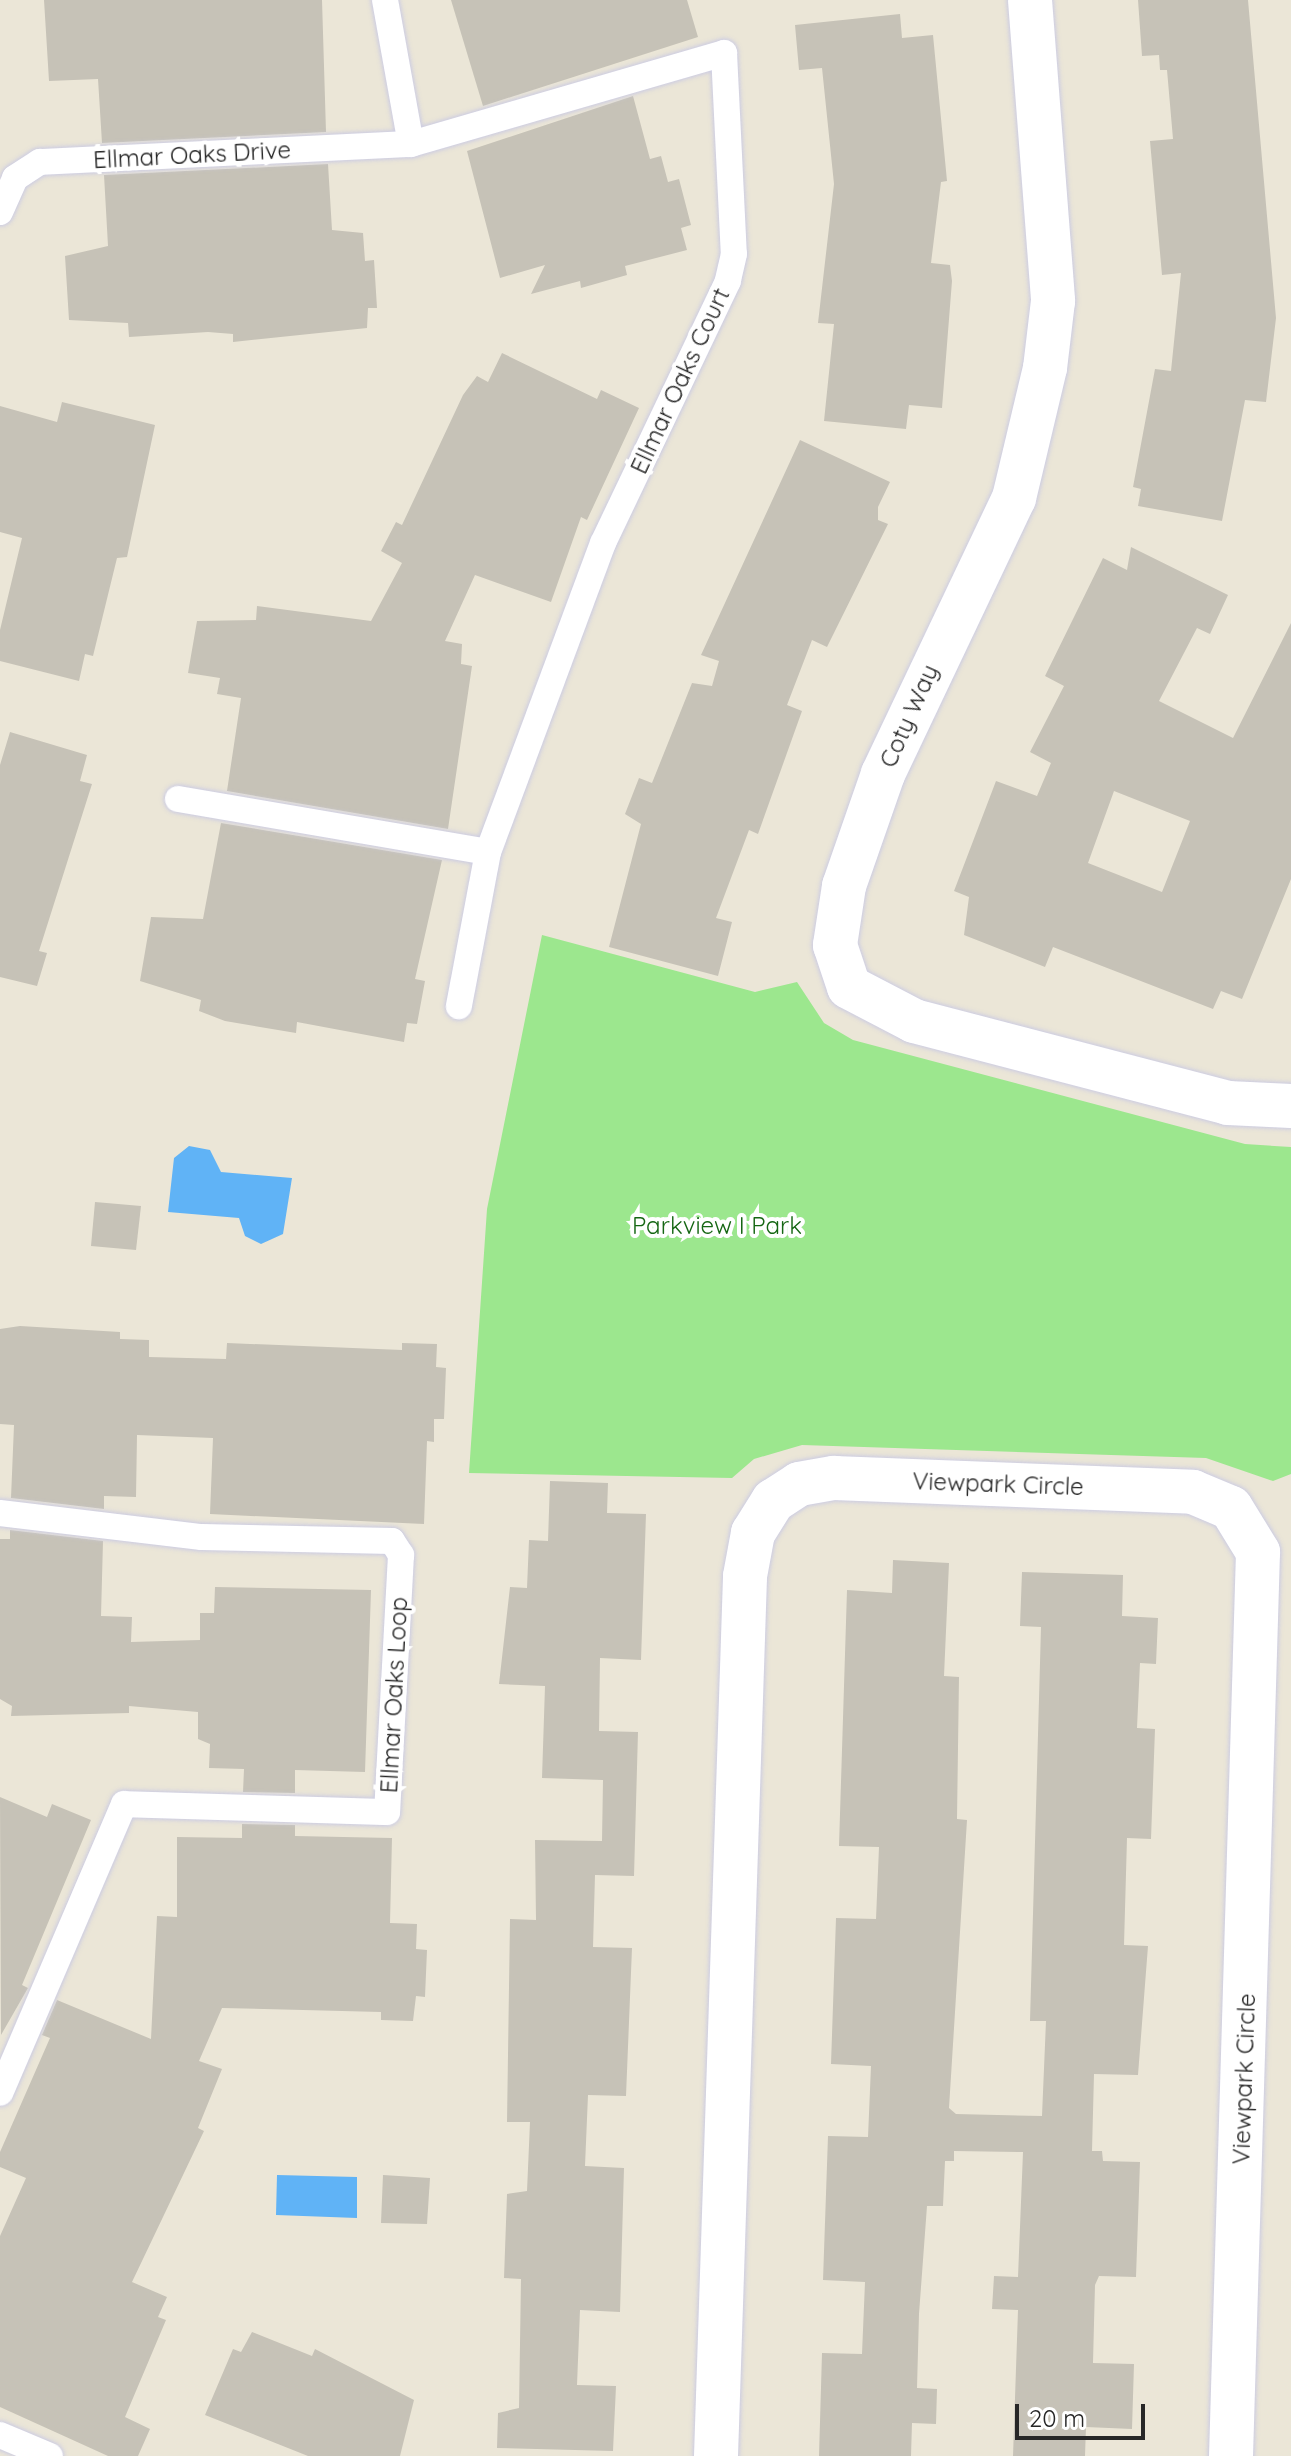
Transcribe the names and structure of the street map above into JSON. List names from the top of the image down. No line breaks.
{"streets":{"street":["Coty Way","Viewpark Circle"],"lane":["Ellmar Oaks Drive","Ellmar Oaks Court","Ellmar Oaks Loop"]},"crossings":[["Ellmar Oaks Drive","Ellmar Oaks Court"]],"parks":["Parkview I Park"],"scale_bar":"20 m"}
